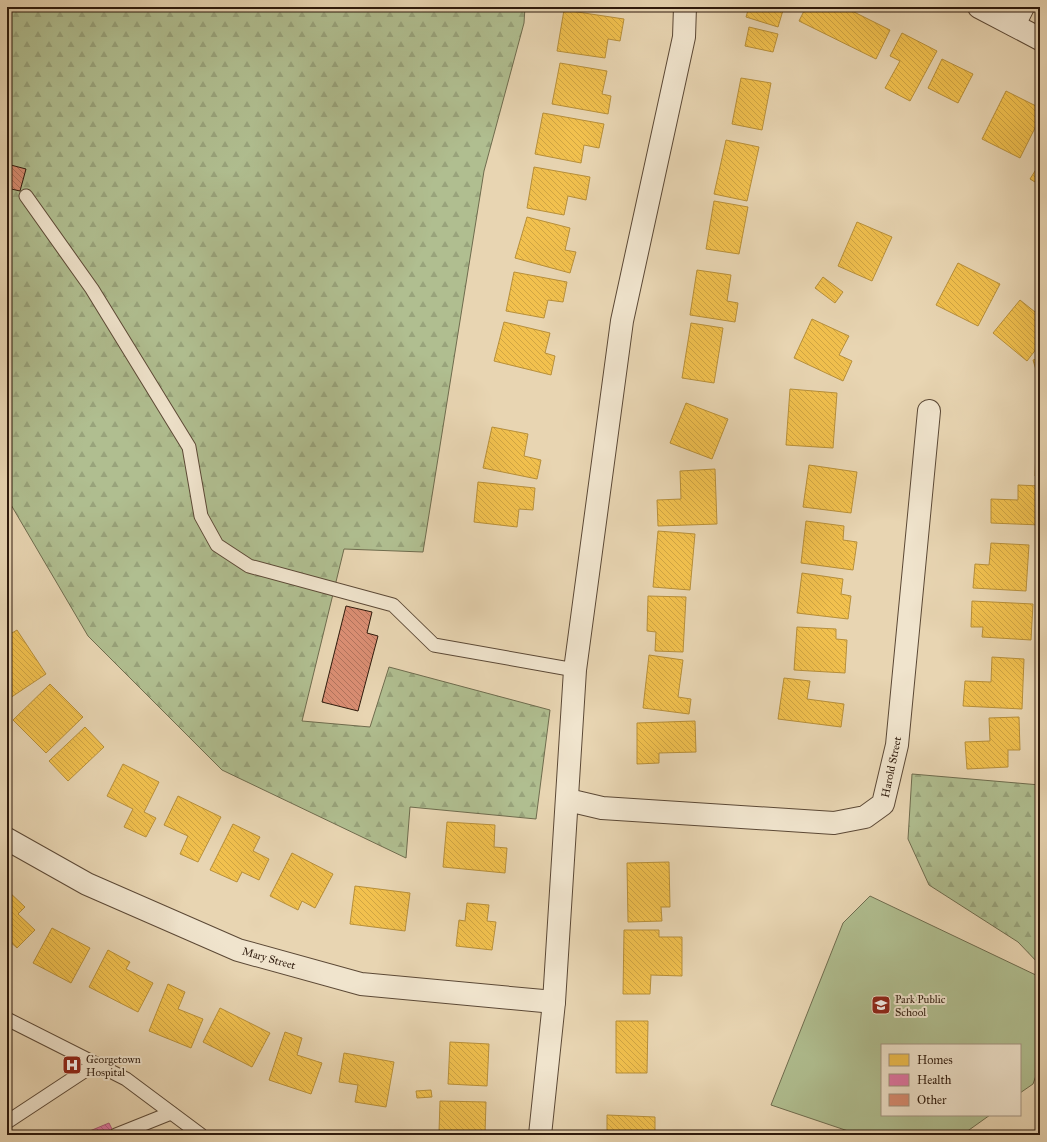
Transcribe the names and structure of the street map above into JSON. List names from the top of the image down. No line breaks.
{"streets":{"street":["Harold Street","Mary Street"]},"places":{"school or university":["Park Public School"],"hospital":["Georgetown Hospital"]},"legend":["Homes","Health","Other"]}
